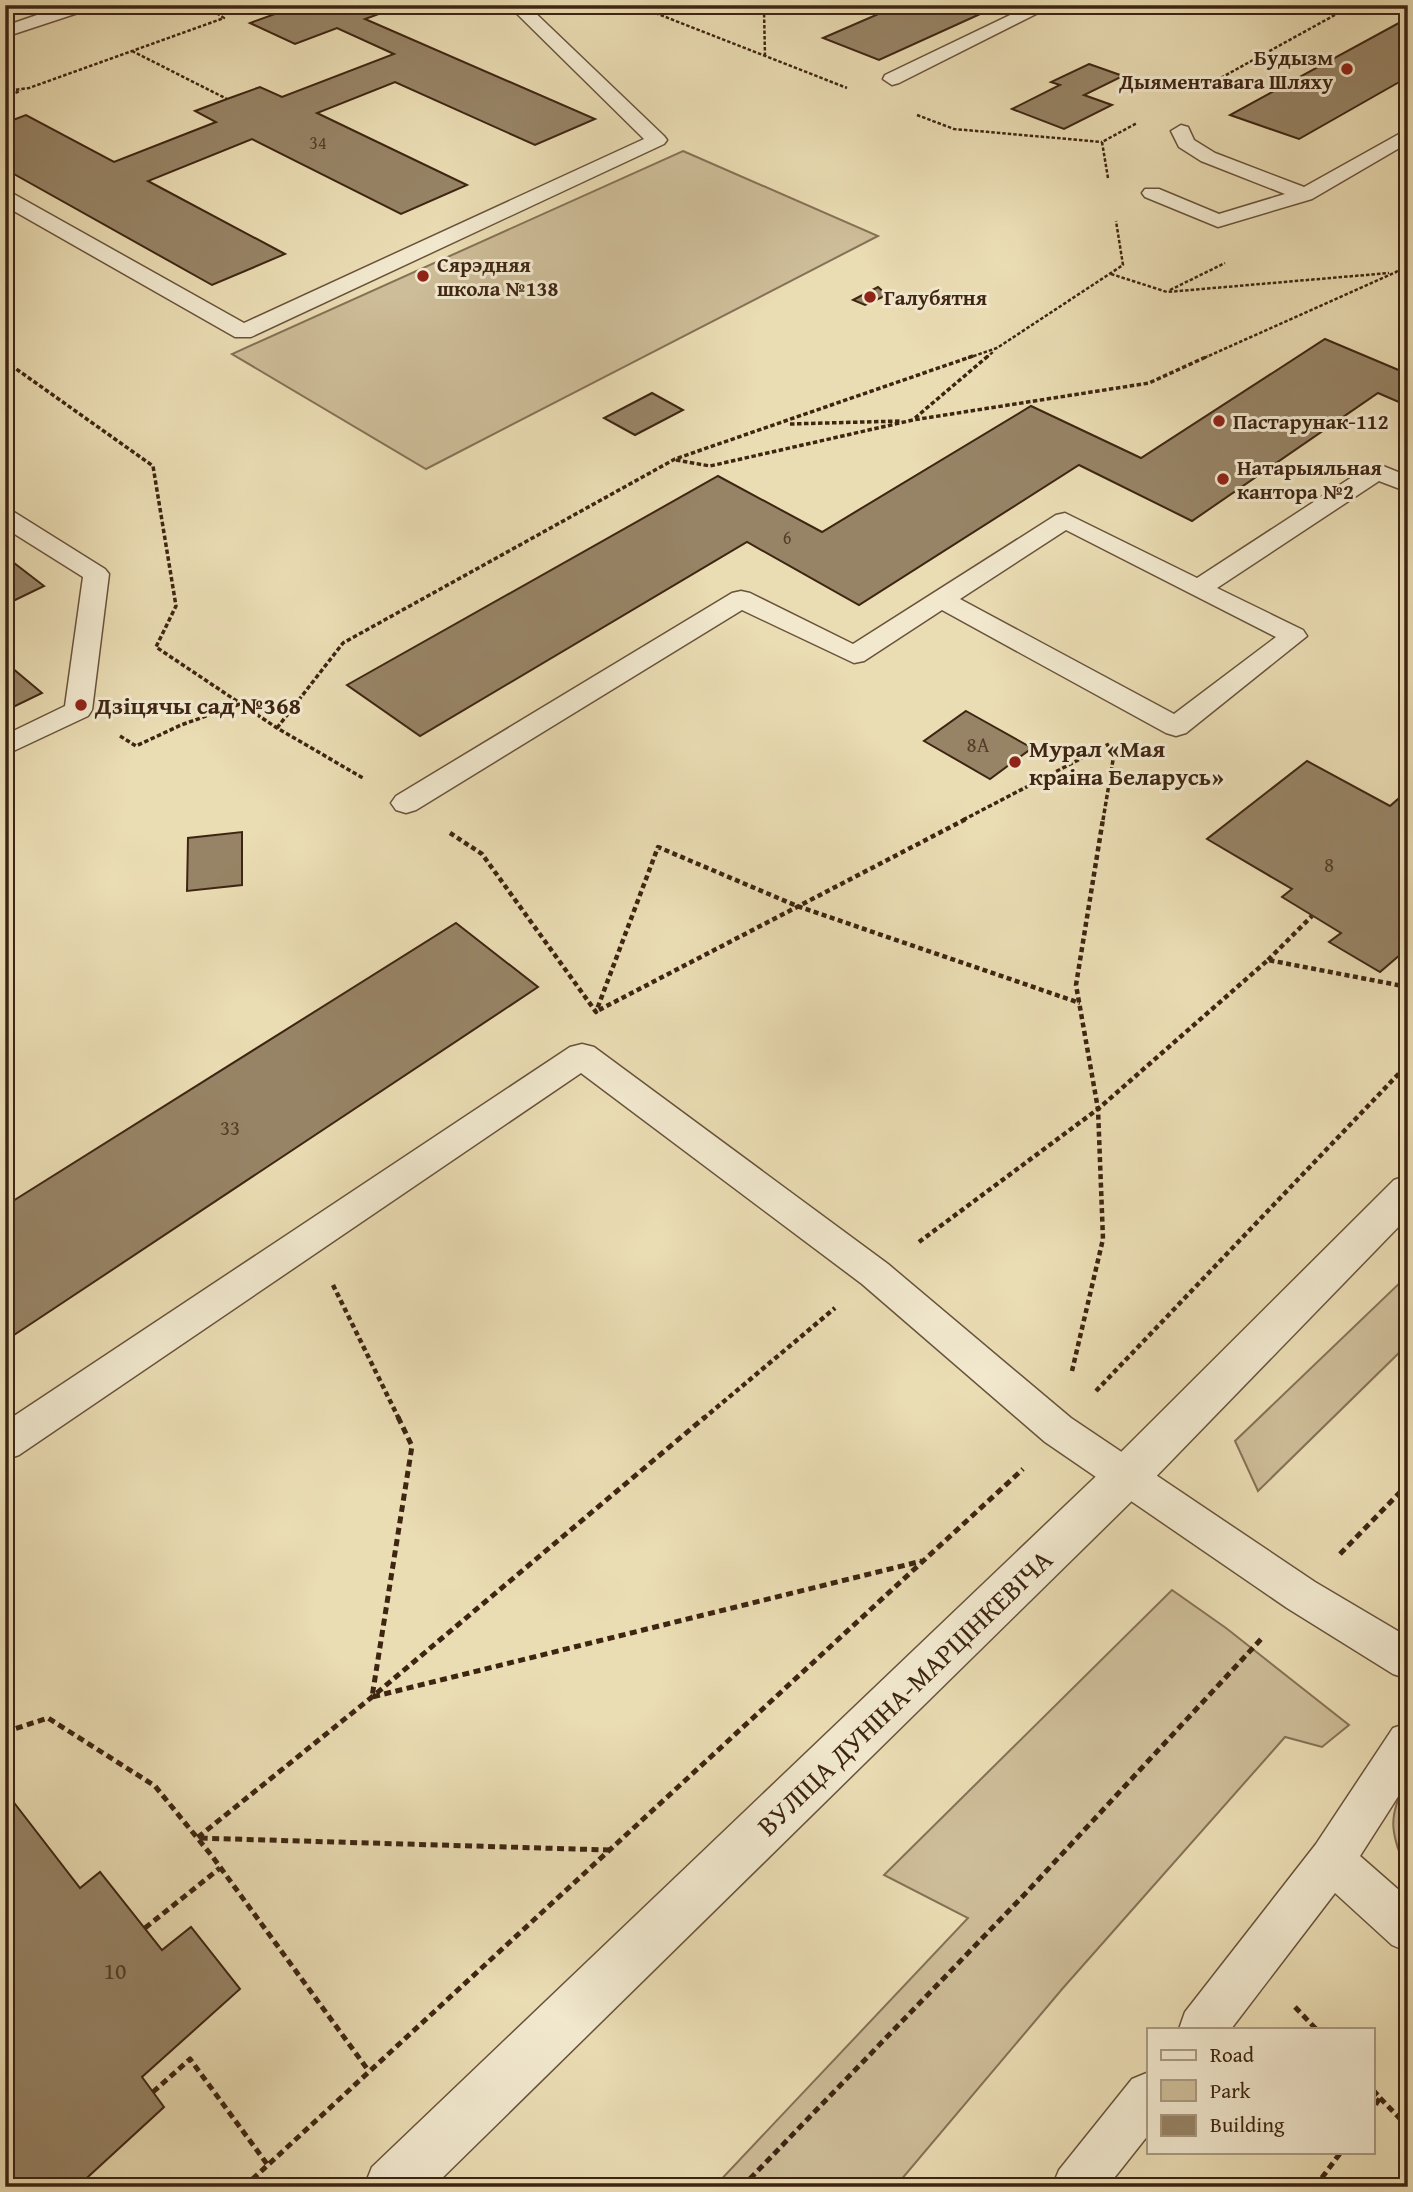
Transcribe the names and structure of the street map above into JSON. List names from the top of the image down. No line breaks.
{"streets":{"street":["ВУЛІЦА ДУНІНА-МАРЦІНКЕВІЧА"]},"places":["Будызм Дыяментавага Шляху","Сярэдняя школа №138","Галубятня","Пастарунак-112","Натарыяльная кантора №2","Дзіцячы сад №368","Мурал «Мая краіна Беларусь»"],"house_numbers":["34","6","8А","8","33","10"],"legend":["Road","Park","Building"]}
